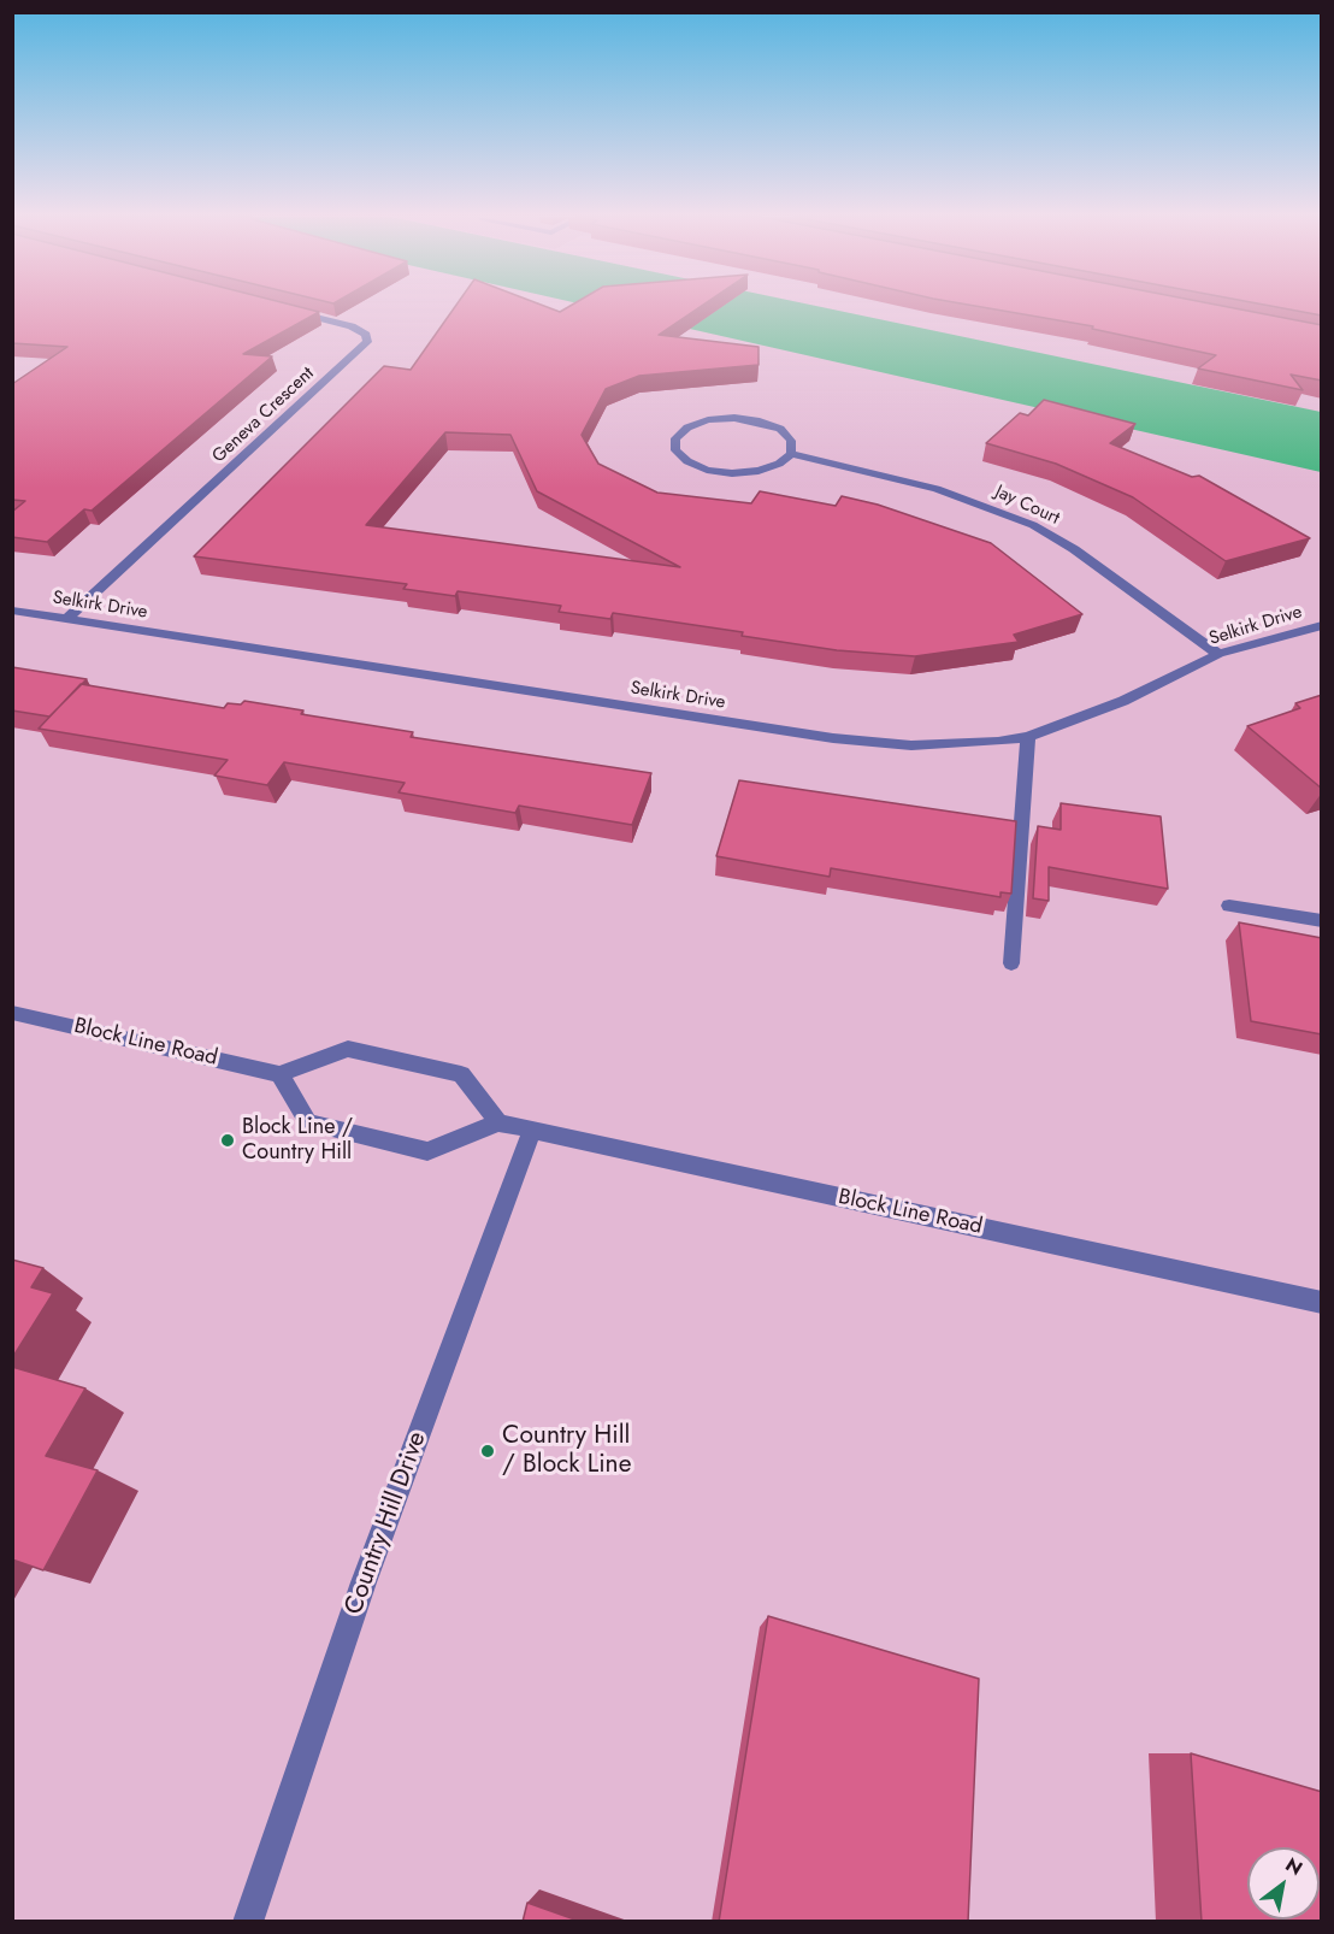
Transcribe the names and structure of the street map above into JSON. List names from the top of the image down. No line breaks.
{"streets":{"street":["Geneva Crescent","Jay Court","Selkirk Drive","Block Line Road","Country Hill Drive"]},"crossings":[["Geneva Crescent","Selkirk Drive"],["Jay Court","Selkirk Drive"],["Block Line Road","Country Hill Drive"]],"places":["Block Line / Country Hill","Country Hill / Block Line"],"north":"top right"}
